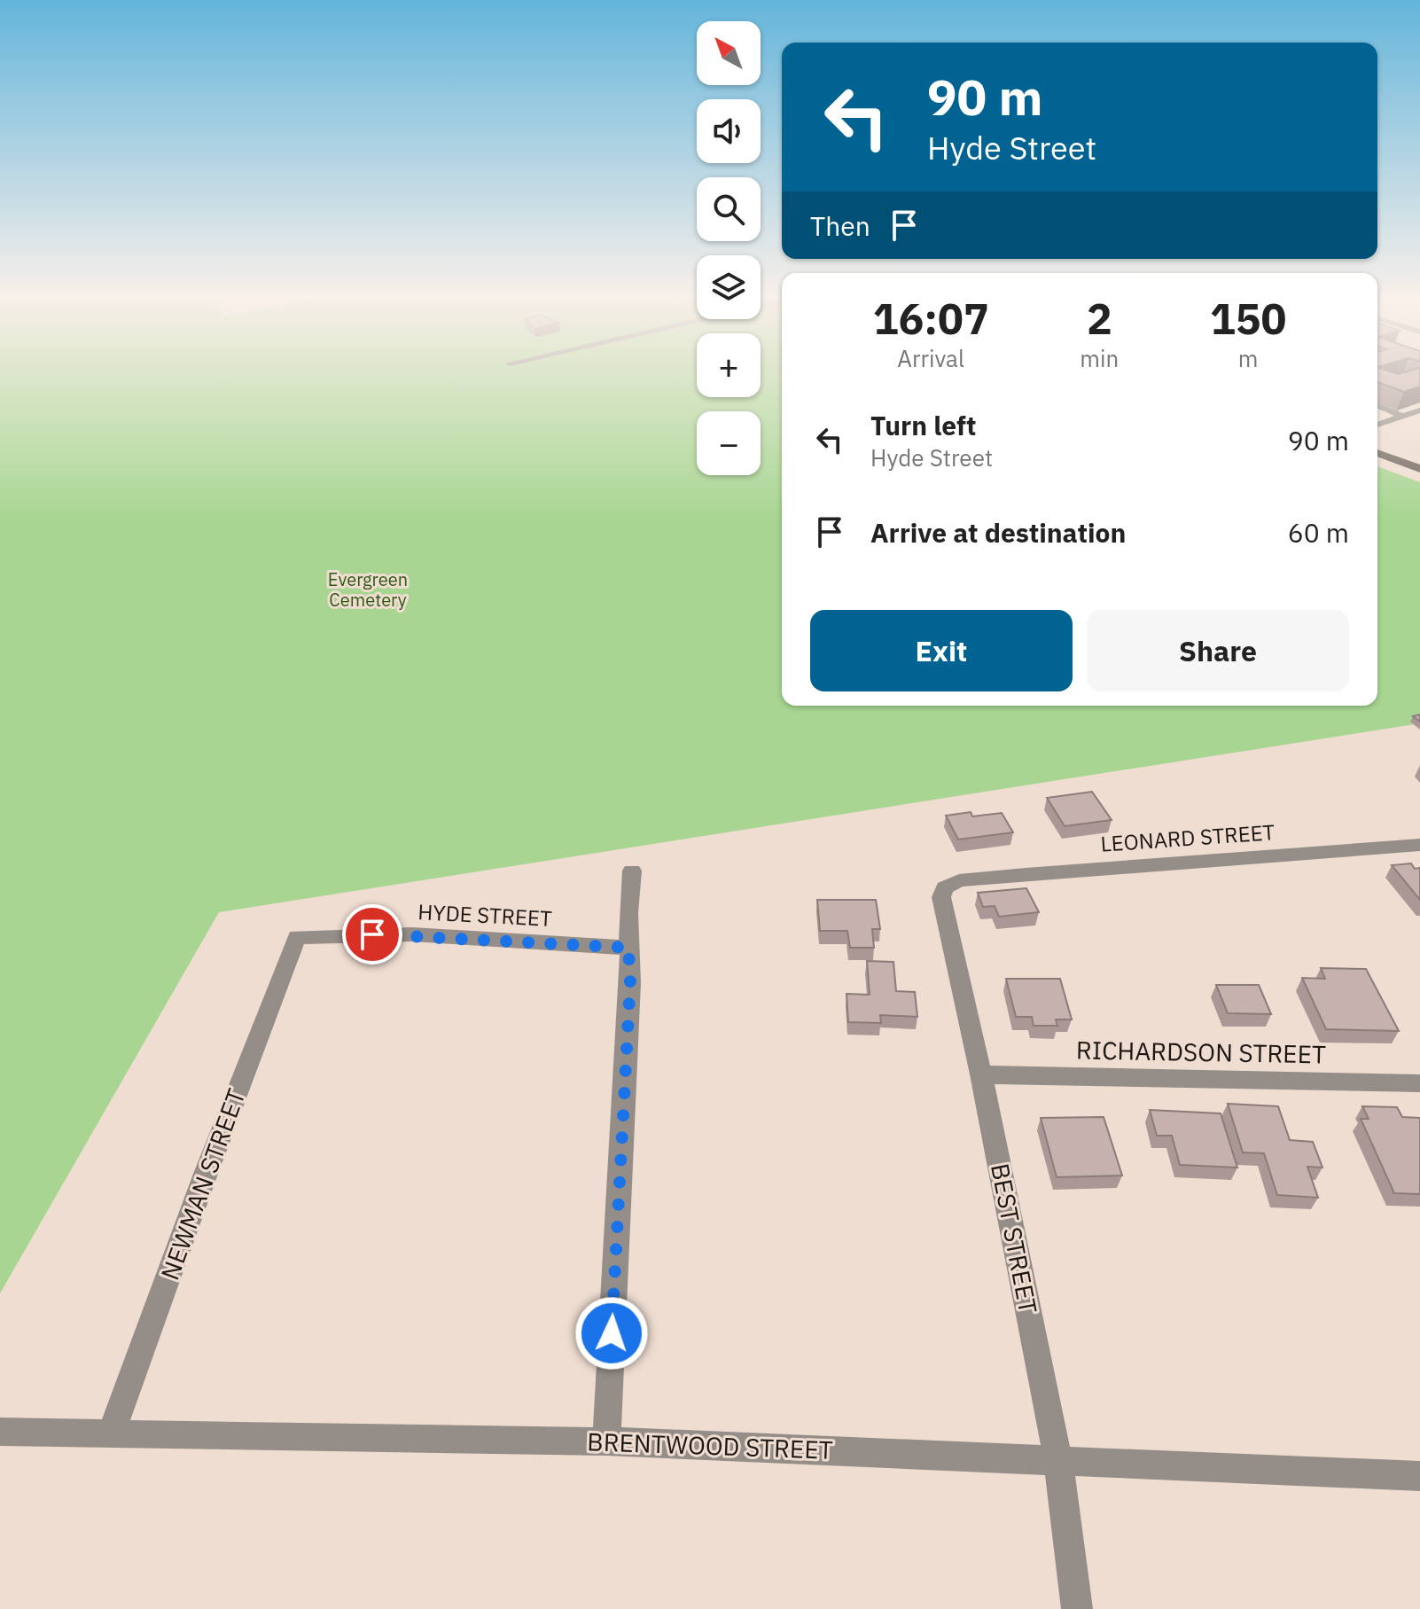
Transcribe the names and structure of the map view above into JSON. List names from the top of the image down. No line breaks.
{"streets":{"street":["LEONARD STREET","HYDE STREET","RICHARDSON STREET","NEWMAN STREET","BEST STREET","BRENTWOOD STREET"]},"crossings":[["LEONARD STREET","BEST STREET"],["HYDE STREET","NEWMAN STREET"],["RICHARDSON STREET","BEST STREET"],["NEWMAN STREET","BRENTWOOD STREET"],["BEST STREET","BRENTWOOD STREET"]],"parks":["Evergreen Cemetery"],"north":"top left","page":{"map_buttons":["+","−"],"turn":["90 m","Hyde Street"],"then":"Then","eta":["16:07","Arrival","2","min","150","m"],"list":[{"name":"Turn left","note":"Hyde Street","value":"90 m"},{"name":"Arrive at destination","value":"60 m"}],"buttons":["Exit","Share"]}}
